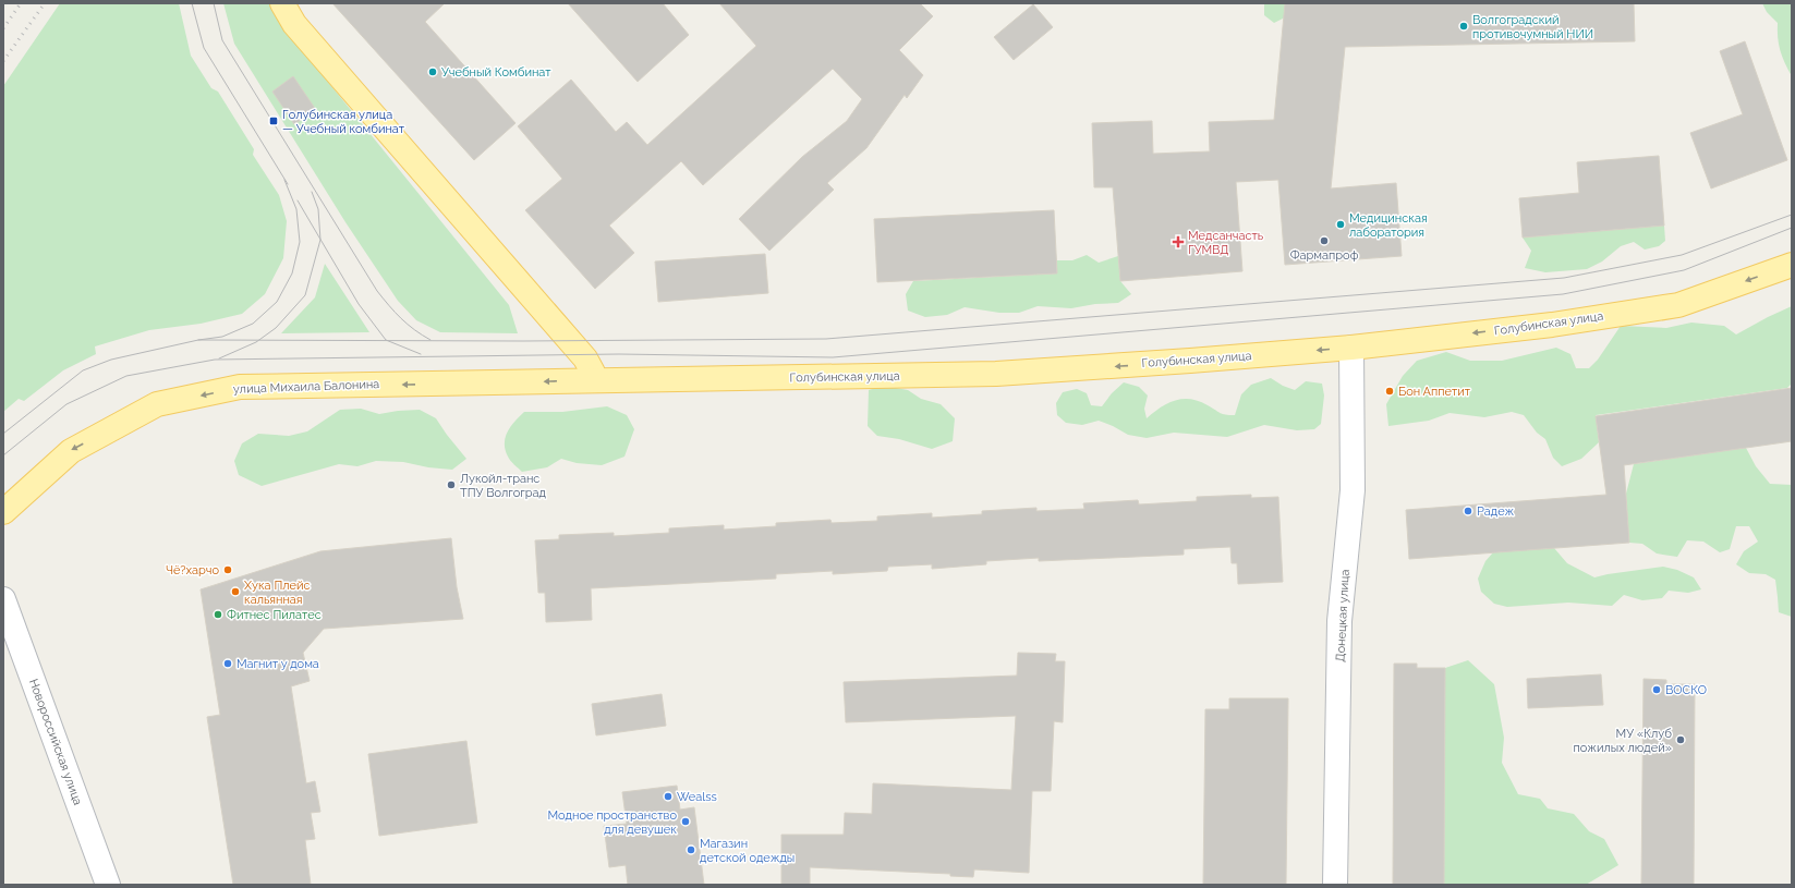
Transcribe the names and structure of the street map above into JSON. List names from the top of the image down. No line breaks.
{"streets":{"main road":["Голубинская улица","улица Михаила Балонина"],"street":["Донецкая улица","Новороссийская улица"]},"crossings":[["Голубинская улица","улица Михаила Балонина"],["Голубинская улица","Донецкая улица"]],"one_way":["Голубинская улица","улица Михаила Балонина"],"places":{"other":["Волгоградский противочумный НИИ","Учебный Комбинат","Медицинская лаборатория","Фармапроф","Бон Аппетит","Лукойл-транс ТПУ Волгоград","Радеж","Чё?харчо","Хука Плейс кальянная","Фитнес Пилатес","Магнит у дома","ВОСКО","МУ «Клуб пожилых людей»","Wealss","Модное пространство для девушек","Магазин детской одежды"],"transit":["Голубинская улица — Учебный комбинат"],"health":["Медсанчасть ГУМВД"]}}
